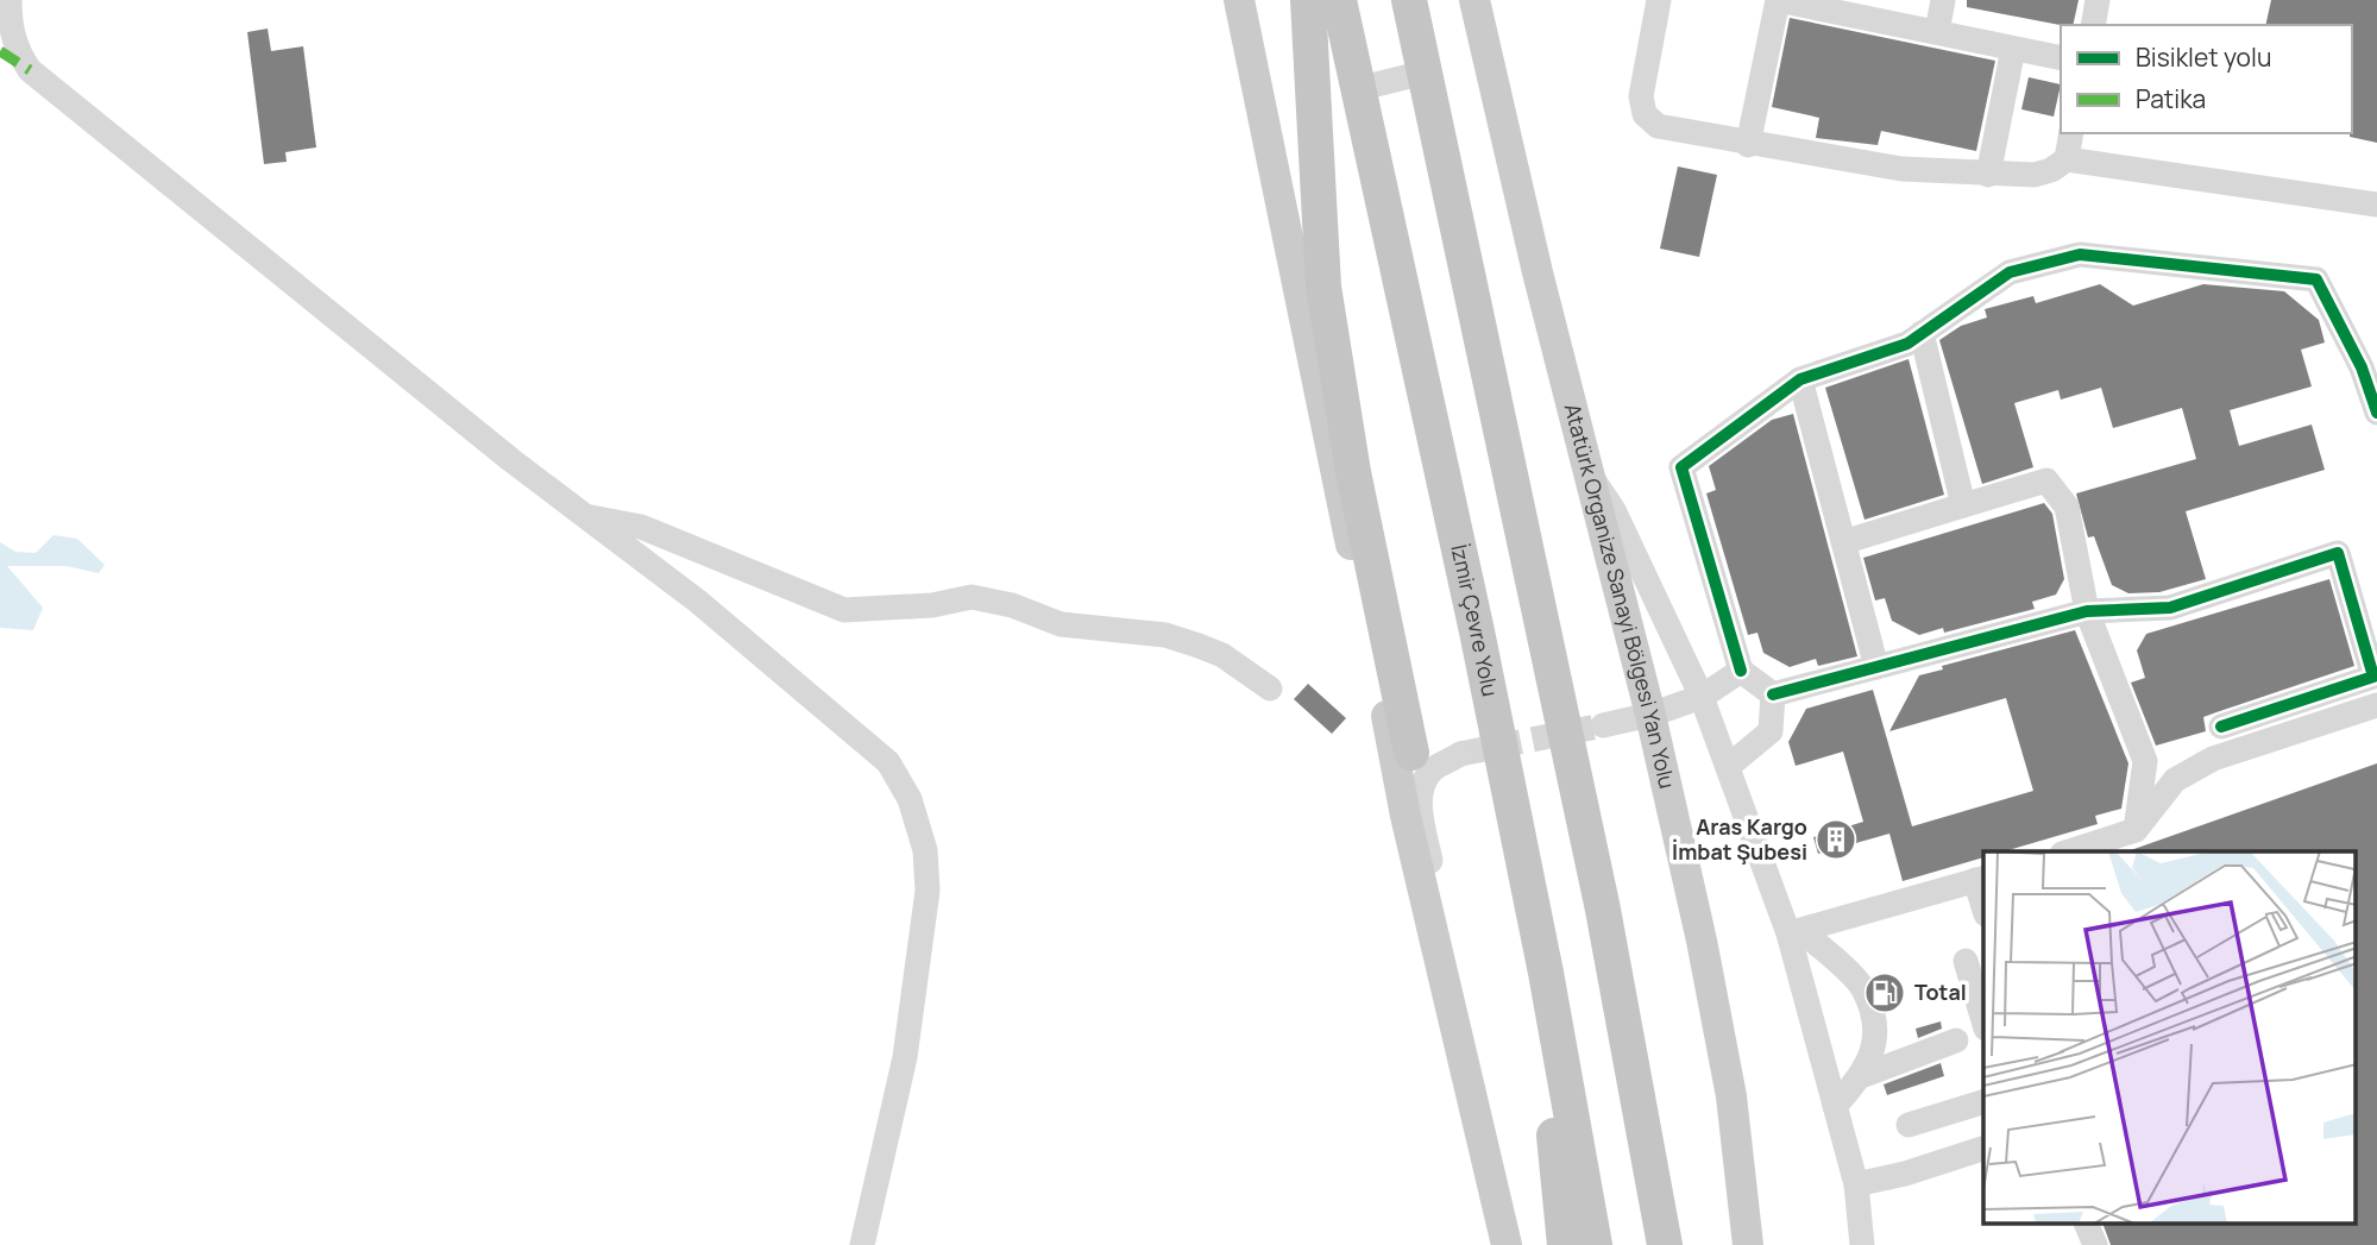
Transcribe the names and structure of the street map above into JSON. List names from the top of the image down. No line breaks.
{"streets":{"highway":["İzmir Çevre Yolu"],"main road":["Atatürk Organize Sanayi Bölgesi Yan Yolu"]},"places":{"building":["Aras Kargo İmbat Şubesi"],"fuel station":["Total"]},"legend":["Bisiklet yolu","Patika"]}
